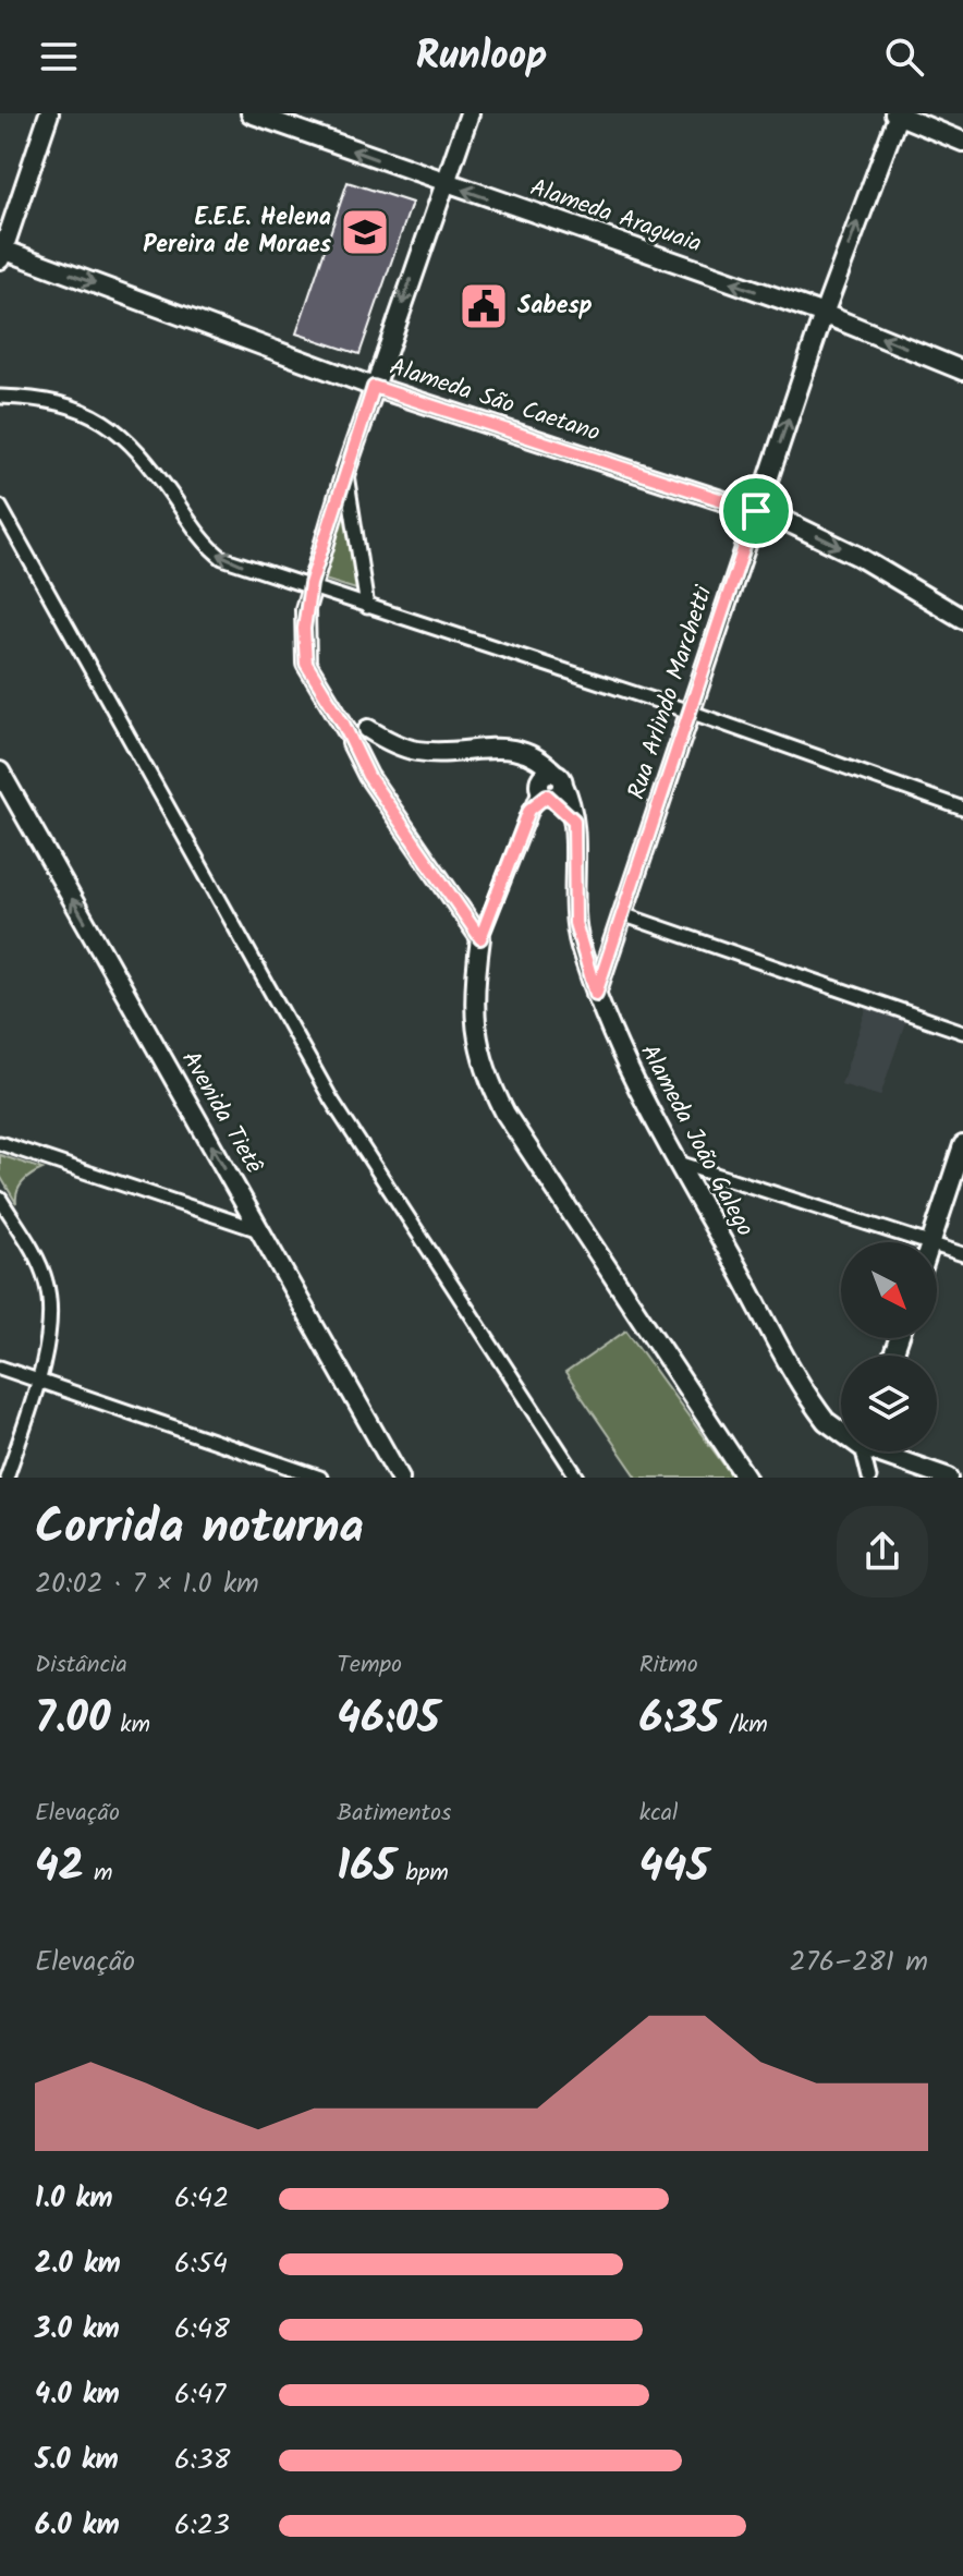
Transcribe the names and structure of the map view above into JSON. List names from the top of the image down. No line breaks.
{"streets":{"street":["Alameda Araguaia","Alameda São Caetano","Rua Arlindo Marchetti","Avenida Tietê","Alameda João Galego"]},"crossings":[["Alameda Araguaia","Rua Arlindo Marchetti"],["Alameda São Caetano","Rua Arlindo Marchetti"],["Rua Arlindo Marchetti","Alameda João Galego"]],"one_way":["Alameda Araguaia","Alameda São Caetano","Rua Arlindo Marchetti"],"places":{"school or university":["E.E.E. Helena Pereira de Moraes"],"public building":["Sabesp"]},"north":"bottom right","page":{"header":"Runloop","heading":["Corrida noturna","20:02 · 7 × 1.0 km"],"stats":[["Distância","7.00 km"],["Tempo","46:05"],["Ritmo","6:35 /km"],["Elevação","42 m"],["Batimentos","165 bpm"],["kcal","445"]],"chart":["Elevação","276–281 m"],"list":[{"name":"1.0 km","note":"6:42"},{"name":"2.0 km","note":"6:54"},{"name":"3.0 km","note":"6:48"},{"name":"4.0 km","note":"6:47"},{"name":"5.0 km","note":"6:38"},{"name":"6.0 km","note":"6:23"}]}}
